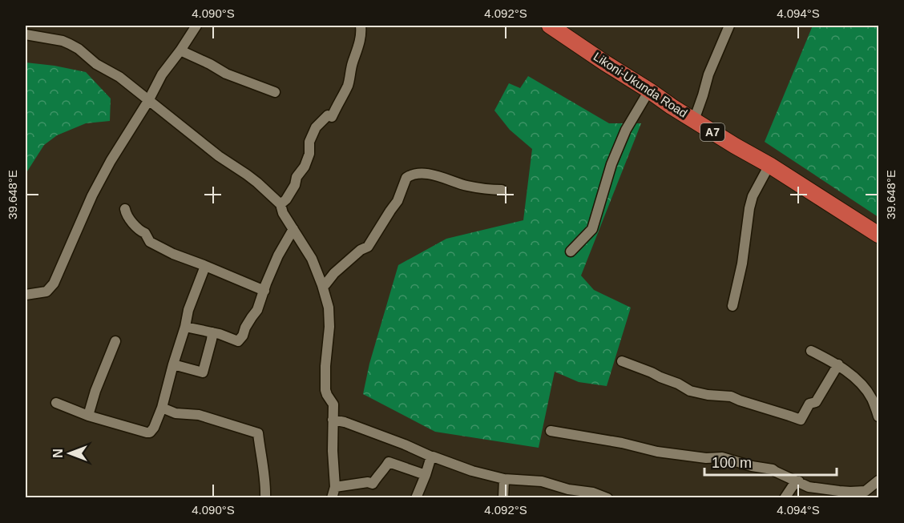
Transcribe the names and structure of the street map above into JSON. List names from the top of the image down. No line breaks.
{"streets":{"highway":["Likoni-Ukunda Road","A7"]},"scale_bar":"100 m","north":"left","coordinates":["4.090°S","4.092°S","4.094°S","39.648°E"]}
